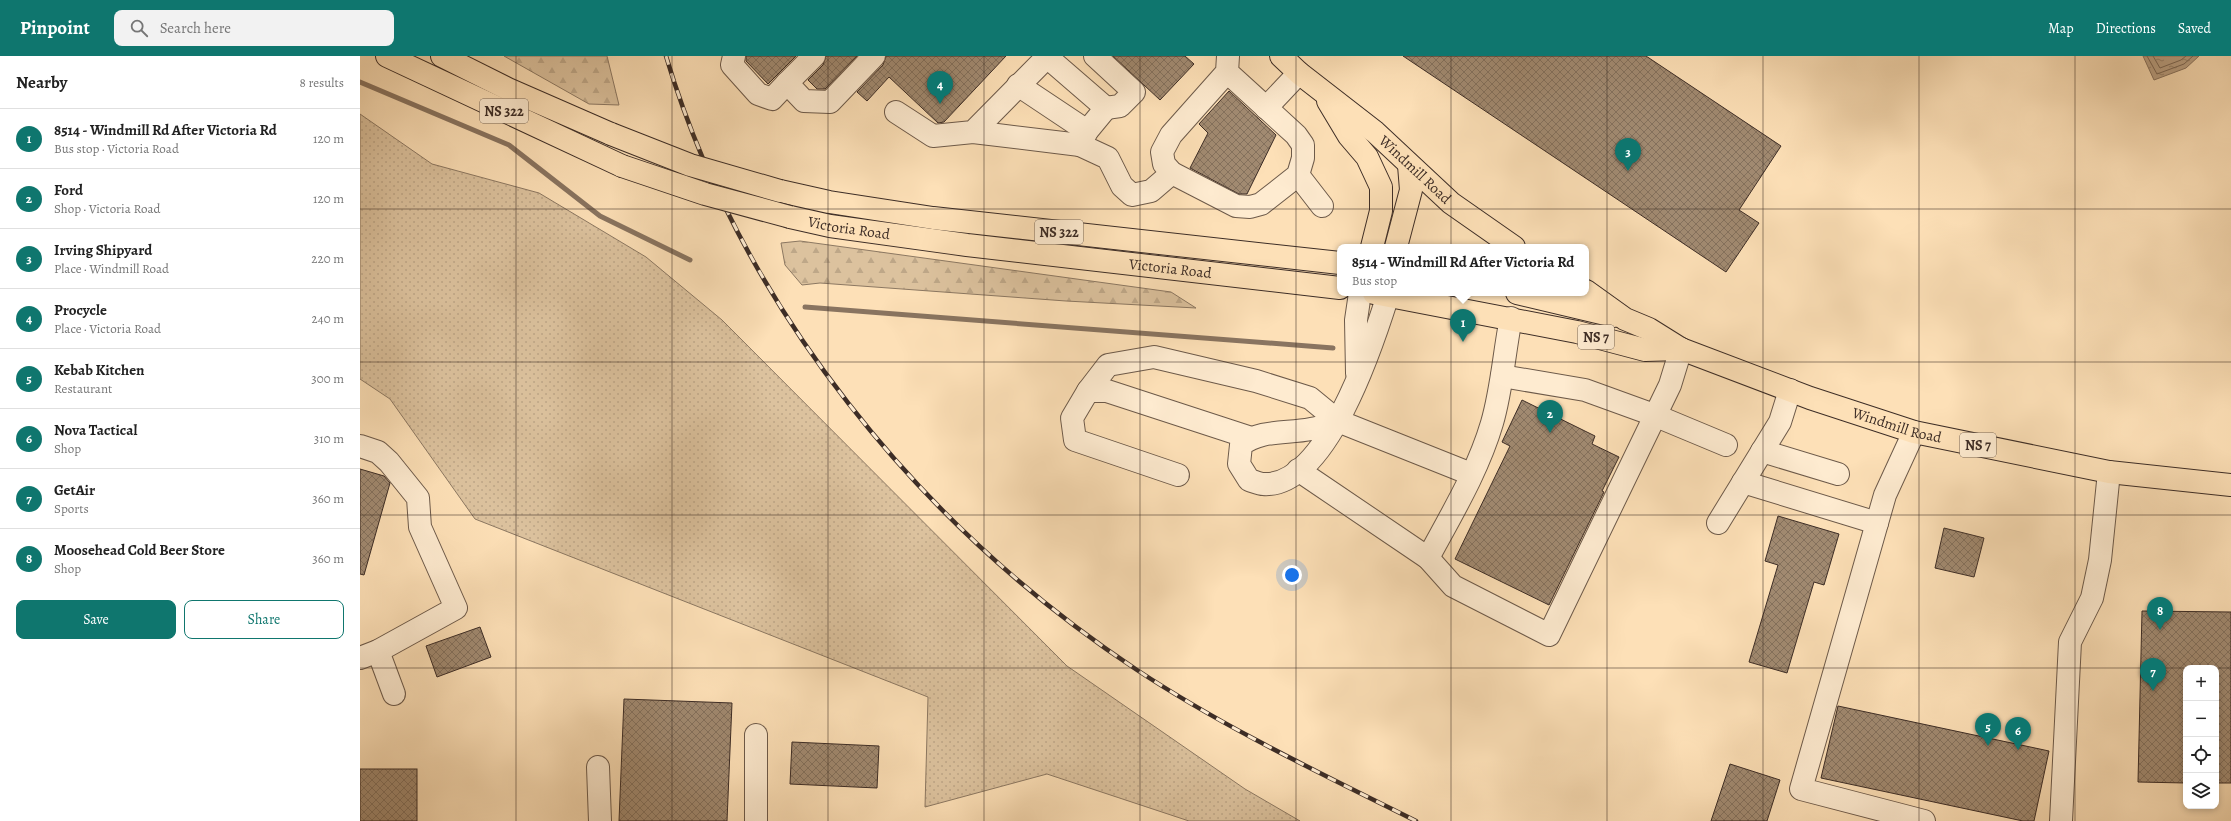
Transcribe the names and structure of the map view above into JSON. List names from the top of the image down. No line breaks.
{"streets":{"main road":["NS 322","Windmill Road","Victoria Road","NS 7"]},"crossings":[["Windmill Road","NS 7"]],"page":{"header":"Pinpoint","search":"Search here","nav":["Map","Directions","Saved"],"heading":["Nearby","8 results"],"pins":["4","3","1","2","8","7","5","6"],"list":[{"mark":"1","name":"8514 - Windmill Rd After Victoria Rd","note":"Bus stop · Victoria Road","value":"120 m"},{"mark":"2","name":"Ford","note":"Shop · Victoria Road","value":"120 m"},{"mark":"3","name":"Irving Shipyard","note":"Place · Windmill Road","value":"220 m"},{"mark":"4","name":"Procycle","note":"Place · Victoria Road","value":"240 m"},{"mark":"5","name":"Kebab Kitchen","note":"Restaurant","value":"300 m"},{"mark":"6","name":"Nova Tactical","note":"Shop","value":"310 m"},{"mark":"7","name":"GetAir","note":"Sports","value":"360 m"},{"mark":"8","name":"Moosehead Cold Beer Store","note":"Shop","value":"360 m"}],"popup":["8514 - Windmill Rd After Victoria Rd","Bus stop"],"buttons":["Save","Share"],"map_buttons":["+","−"]}}
